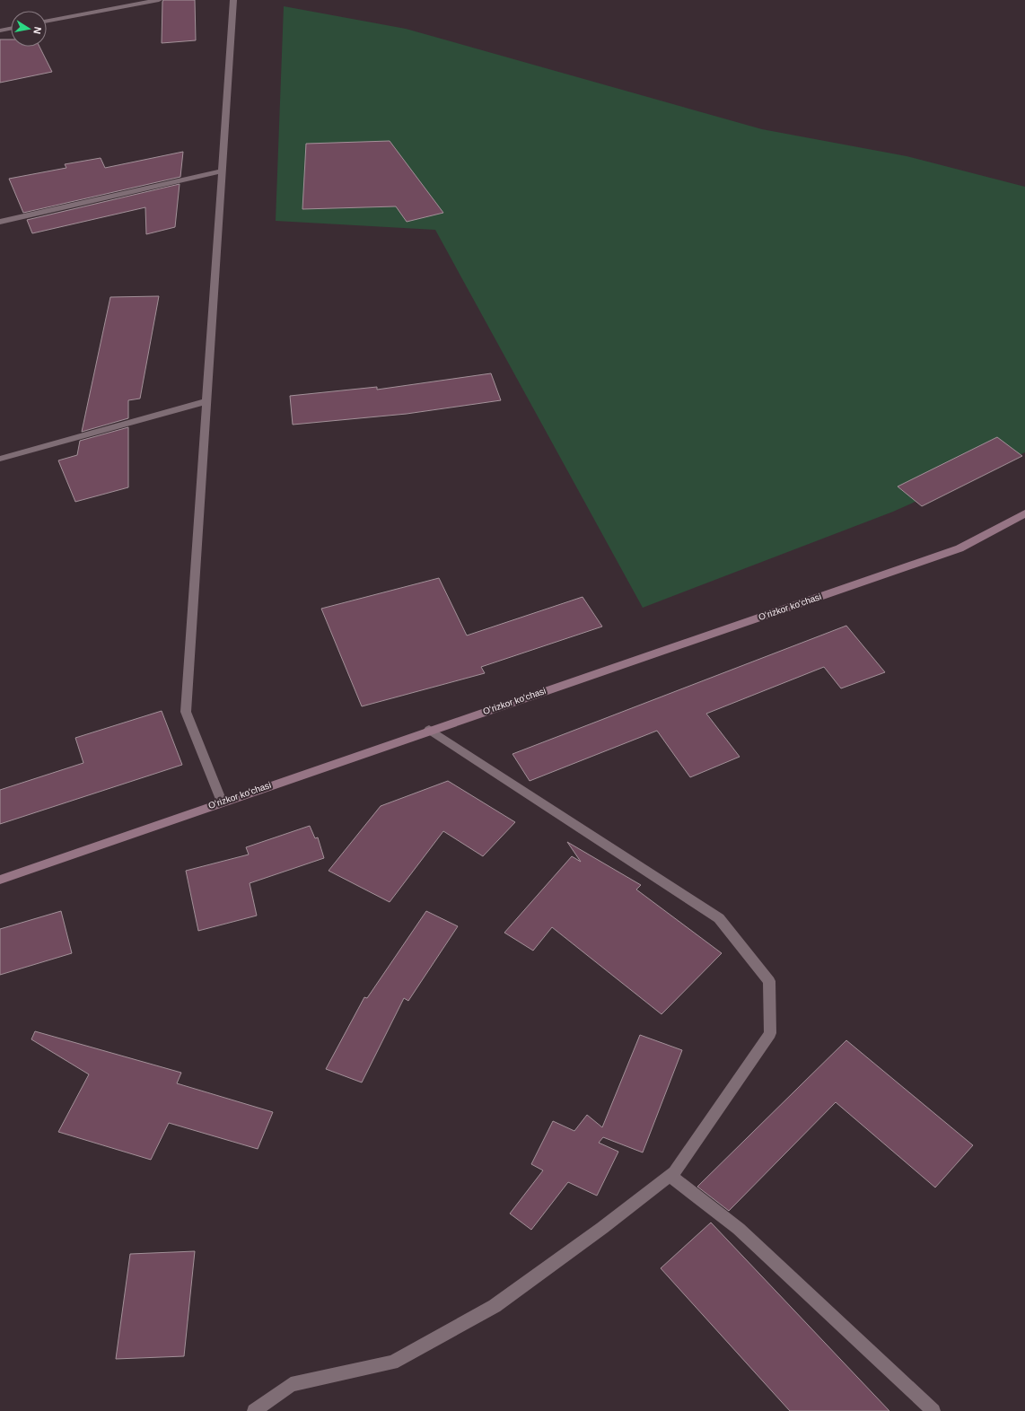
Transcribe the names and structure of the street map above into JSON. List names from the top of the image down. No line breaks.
{"streets":{"main road":["Oʻrizkor koʻchasi"]},"north":"right"}
